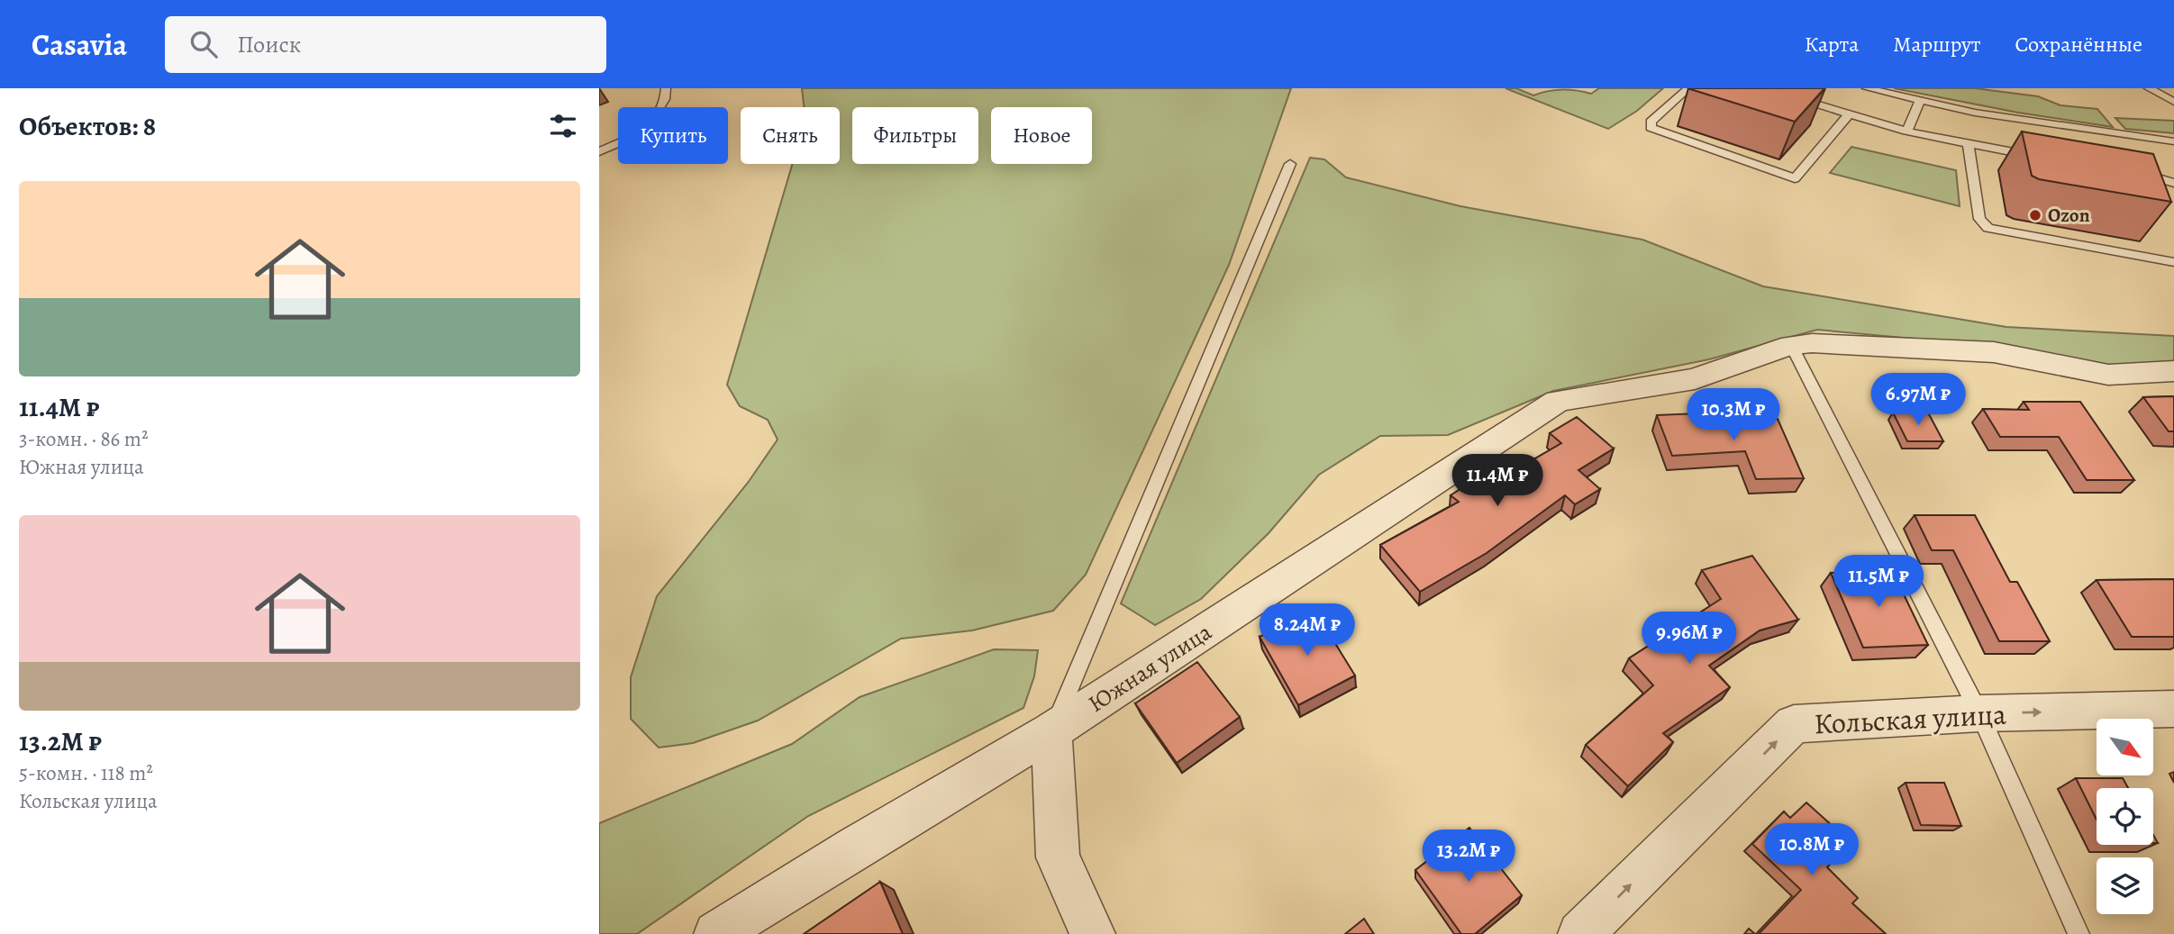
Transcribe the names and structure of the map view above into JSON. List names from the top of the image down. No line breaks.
{"streets":{"street":["Южная улица","Кольская улица"]},"one_way":["Кольская улица"],"places":["Ozon"],"north":"bottom right","page":{"header":"Casavia","search":"Поиск","nav":["Карта","Маршрут","Сохранённые"],"heading":"Объектов: 8","chip":["Купить","Снять","Фильтры","Новое"],"list":[{"name":"11.4M ₽","note":"3-комн. · 86 m² · Южная улица"},{"name":"13.2M ₽","note":"5-комн. · 118 m² · Кольская улица"}],"price":["6.97M ₽","10.3M ₽","11.4M ₽","11.5M ₽","8.24M ₽","9.96M ₽","10.8M ₽","13.2M ₽"]}}
